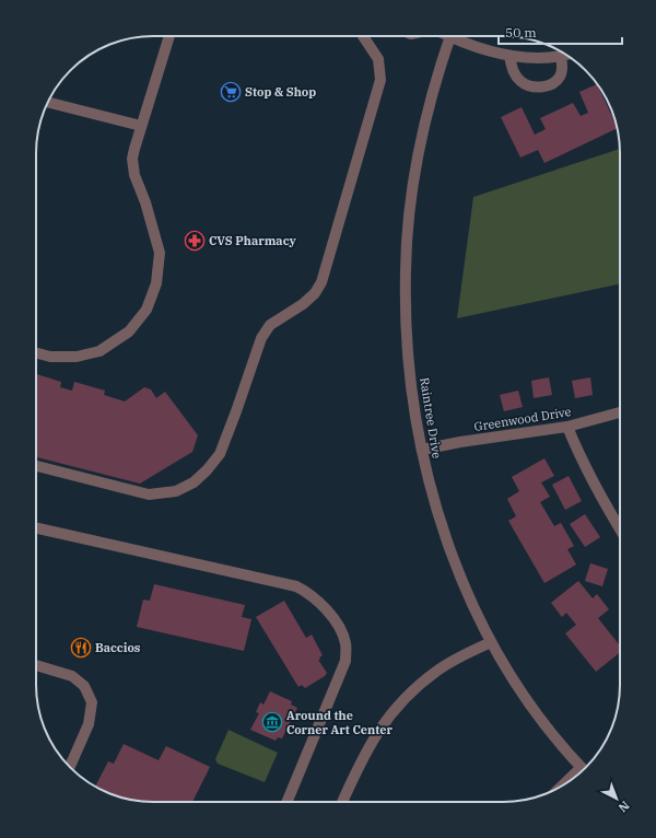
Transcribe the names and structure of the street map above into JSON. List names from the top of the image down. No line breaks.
{"streets":{"street":["Raintree Drive","Greenwood Drive"]},"crossings":[["Raintree Drive","Greenwood Drive"]],"places":{"supermarket":["Stop & Shop"],"pharmacy":["CVS Pharmacy"],"restaurant":["Baccios"],"museum":["Around the Corner Art Center"]},"scale_bar":"50 m","north":"bottom right"}
